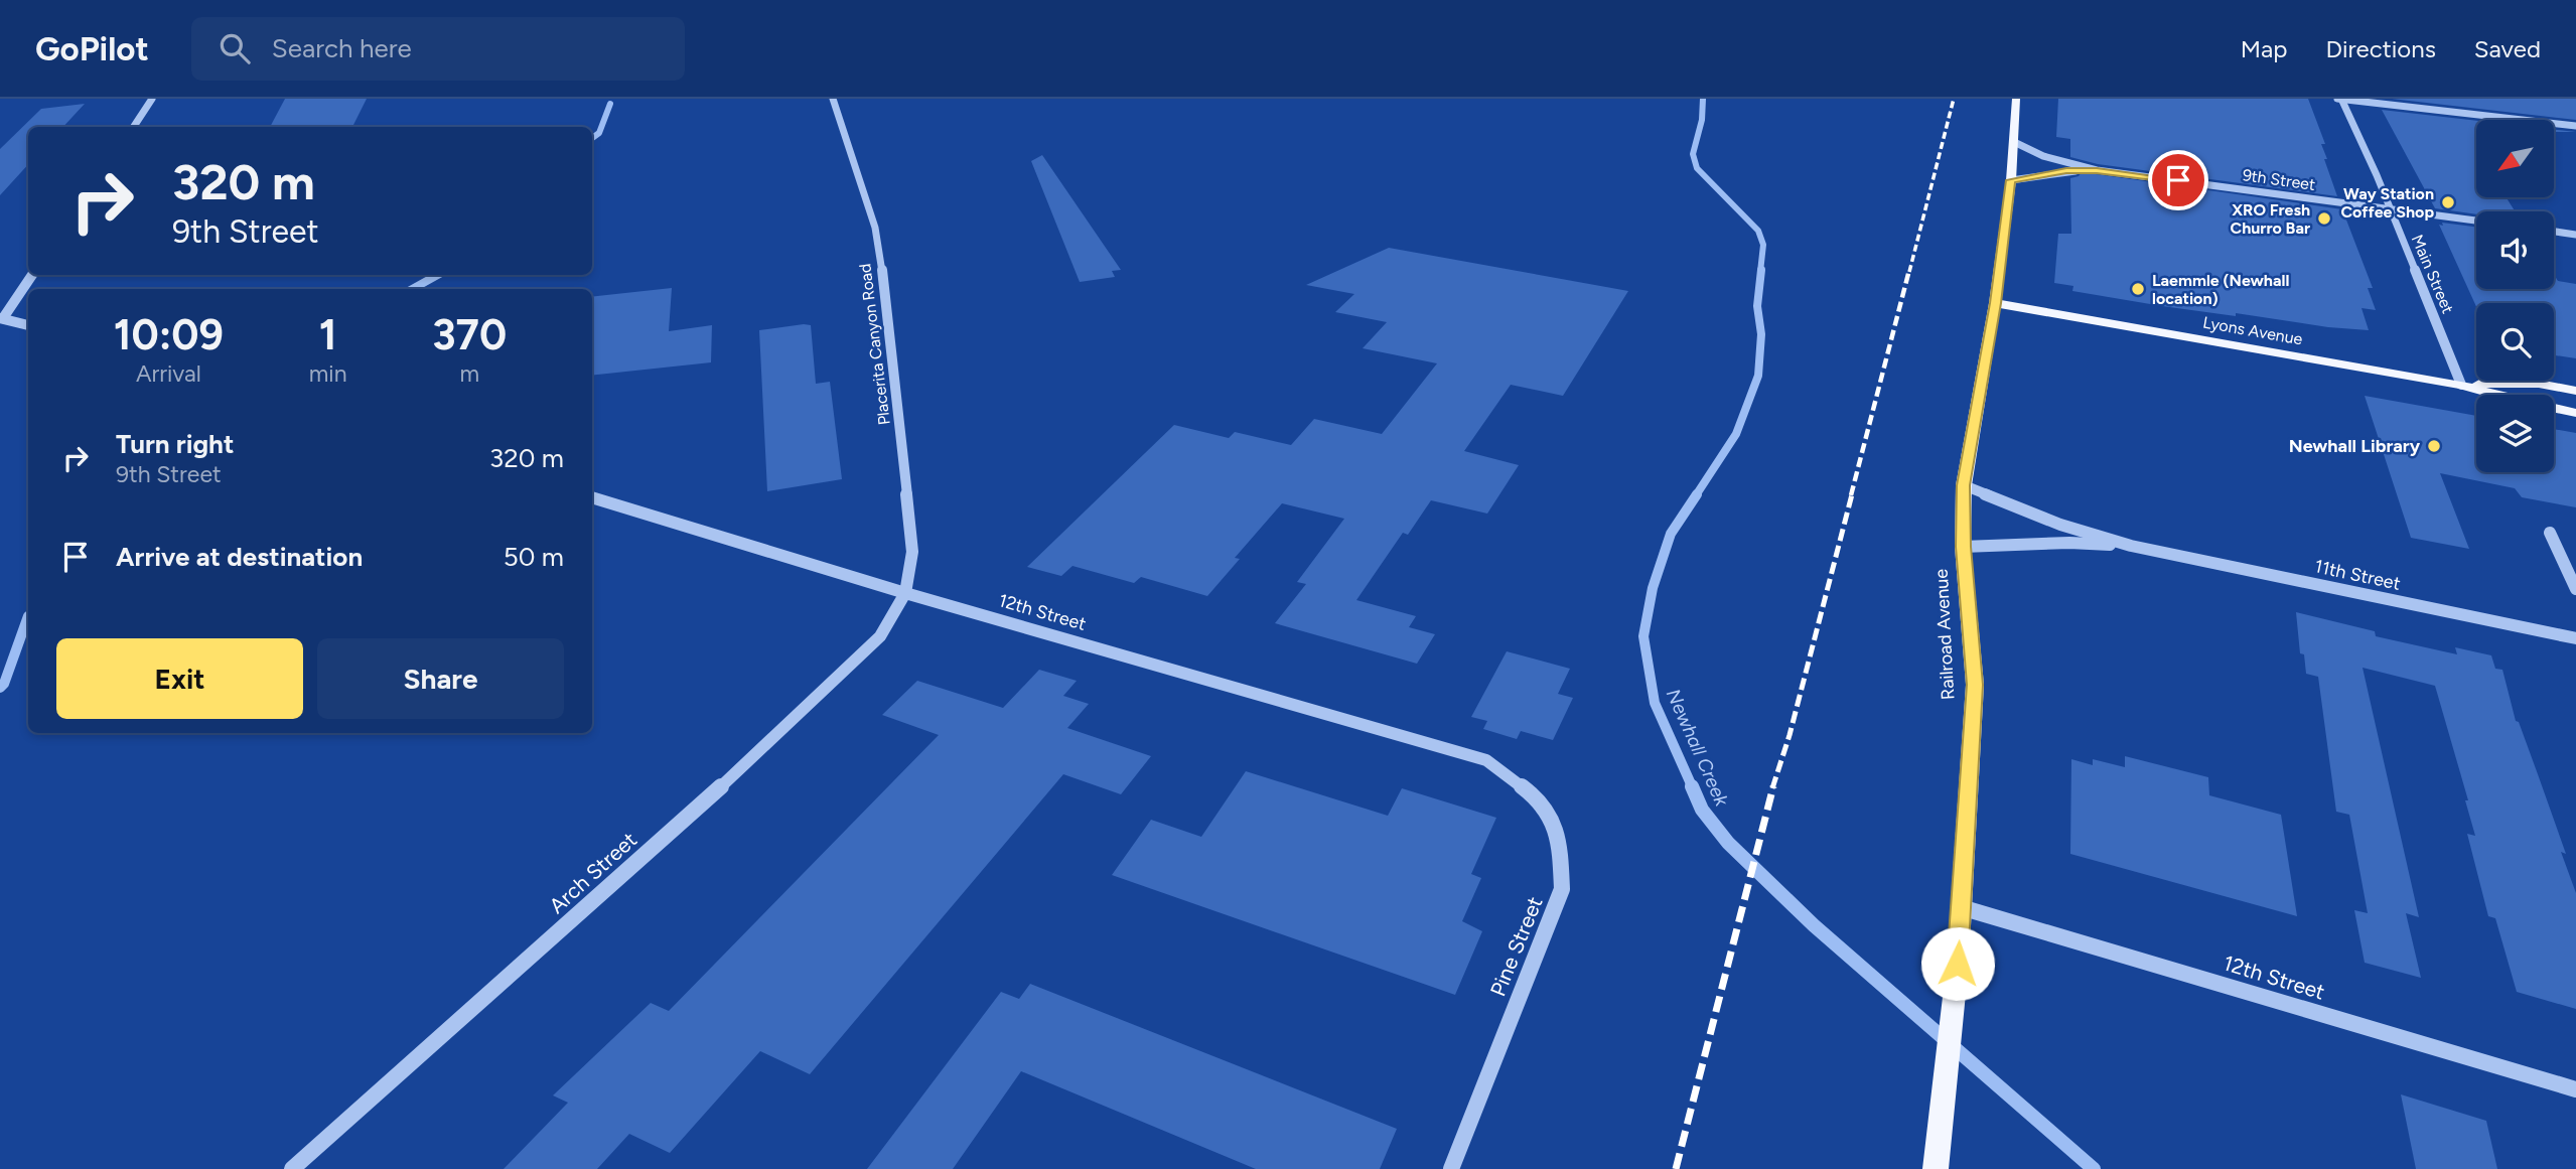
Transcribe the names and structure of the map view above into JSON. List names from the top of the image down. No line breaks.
{"streets":{"main road":["Lyons Avenue","Railroad Avenue"],"street":["9th Street","Main Street","Placerita Canyon Road","11th Street","12th Street","Arch Street","Pine Street"]},"crossings":[["9th Street","Main Street"],["9th Street","Railroad Avenue"],["Main Street","Lyons Avenue"],["Lyons Avenue","Railroad Avenue"],["Placerita Canyon Road","12th Street"],["Placerita Canyon Road","Arch Street"],["11th Street","Railroad Avenue"],["12th Street","Railroad Avenue"],["12th Street","Arch Street"],["12th Street","Pine Street"]],"water":["Newhall Creek"],"places":["Way Station Coffee Shop","XRO Fresh Churro Bar","Laemmle (Newhall location)","Newhall Library"],"north":"bottom left","page":{"header":"GoPilot","search":"Search here","nav":["Map","Directions","Saved"],"turn":["320 m","9th Street"],"eta":["10:09","Arrival","1","min","370","m"],"list":[{"name":"Turn right","note":"9th Street","value":"320 m"},{"name":"Arrive at destination","value":"50 m"}],"buttons":["Exit","Share"]}}
